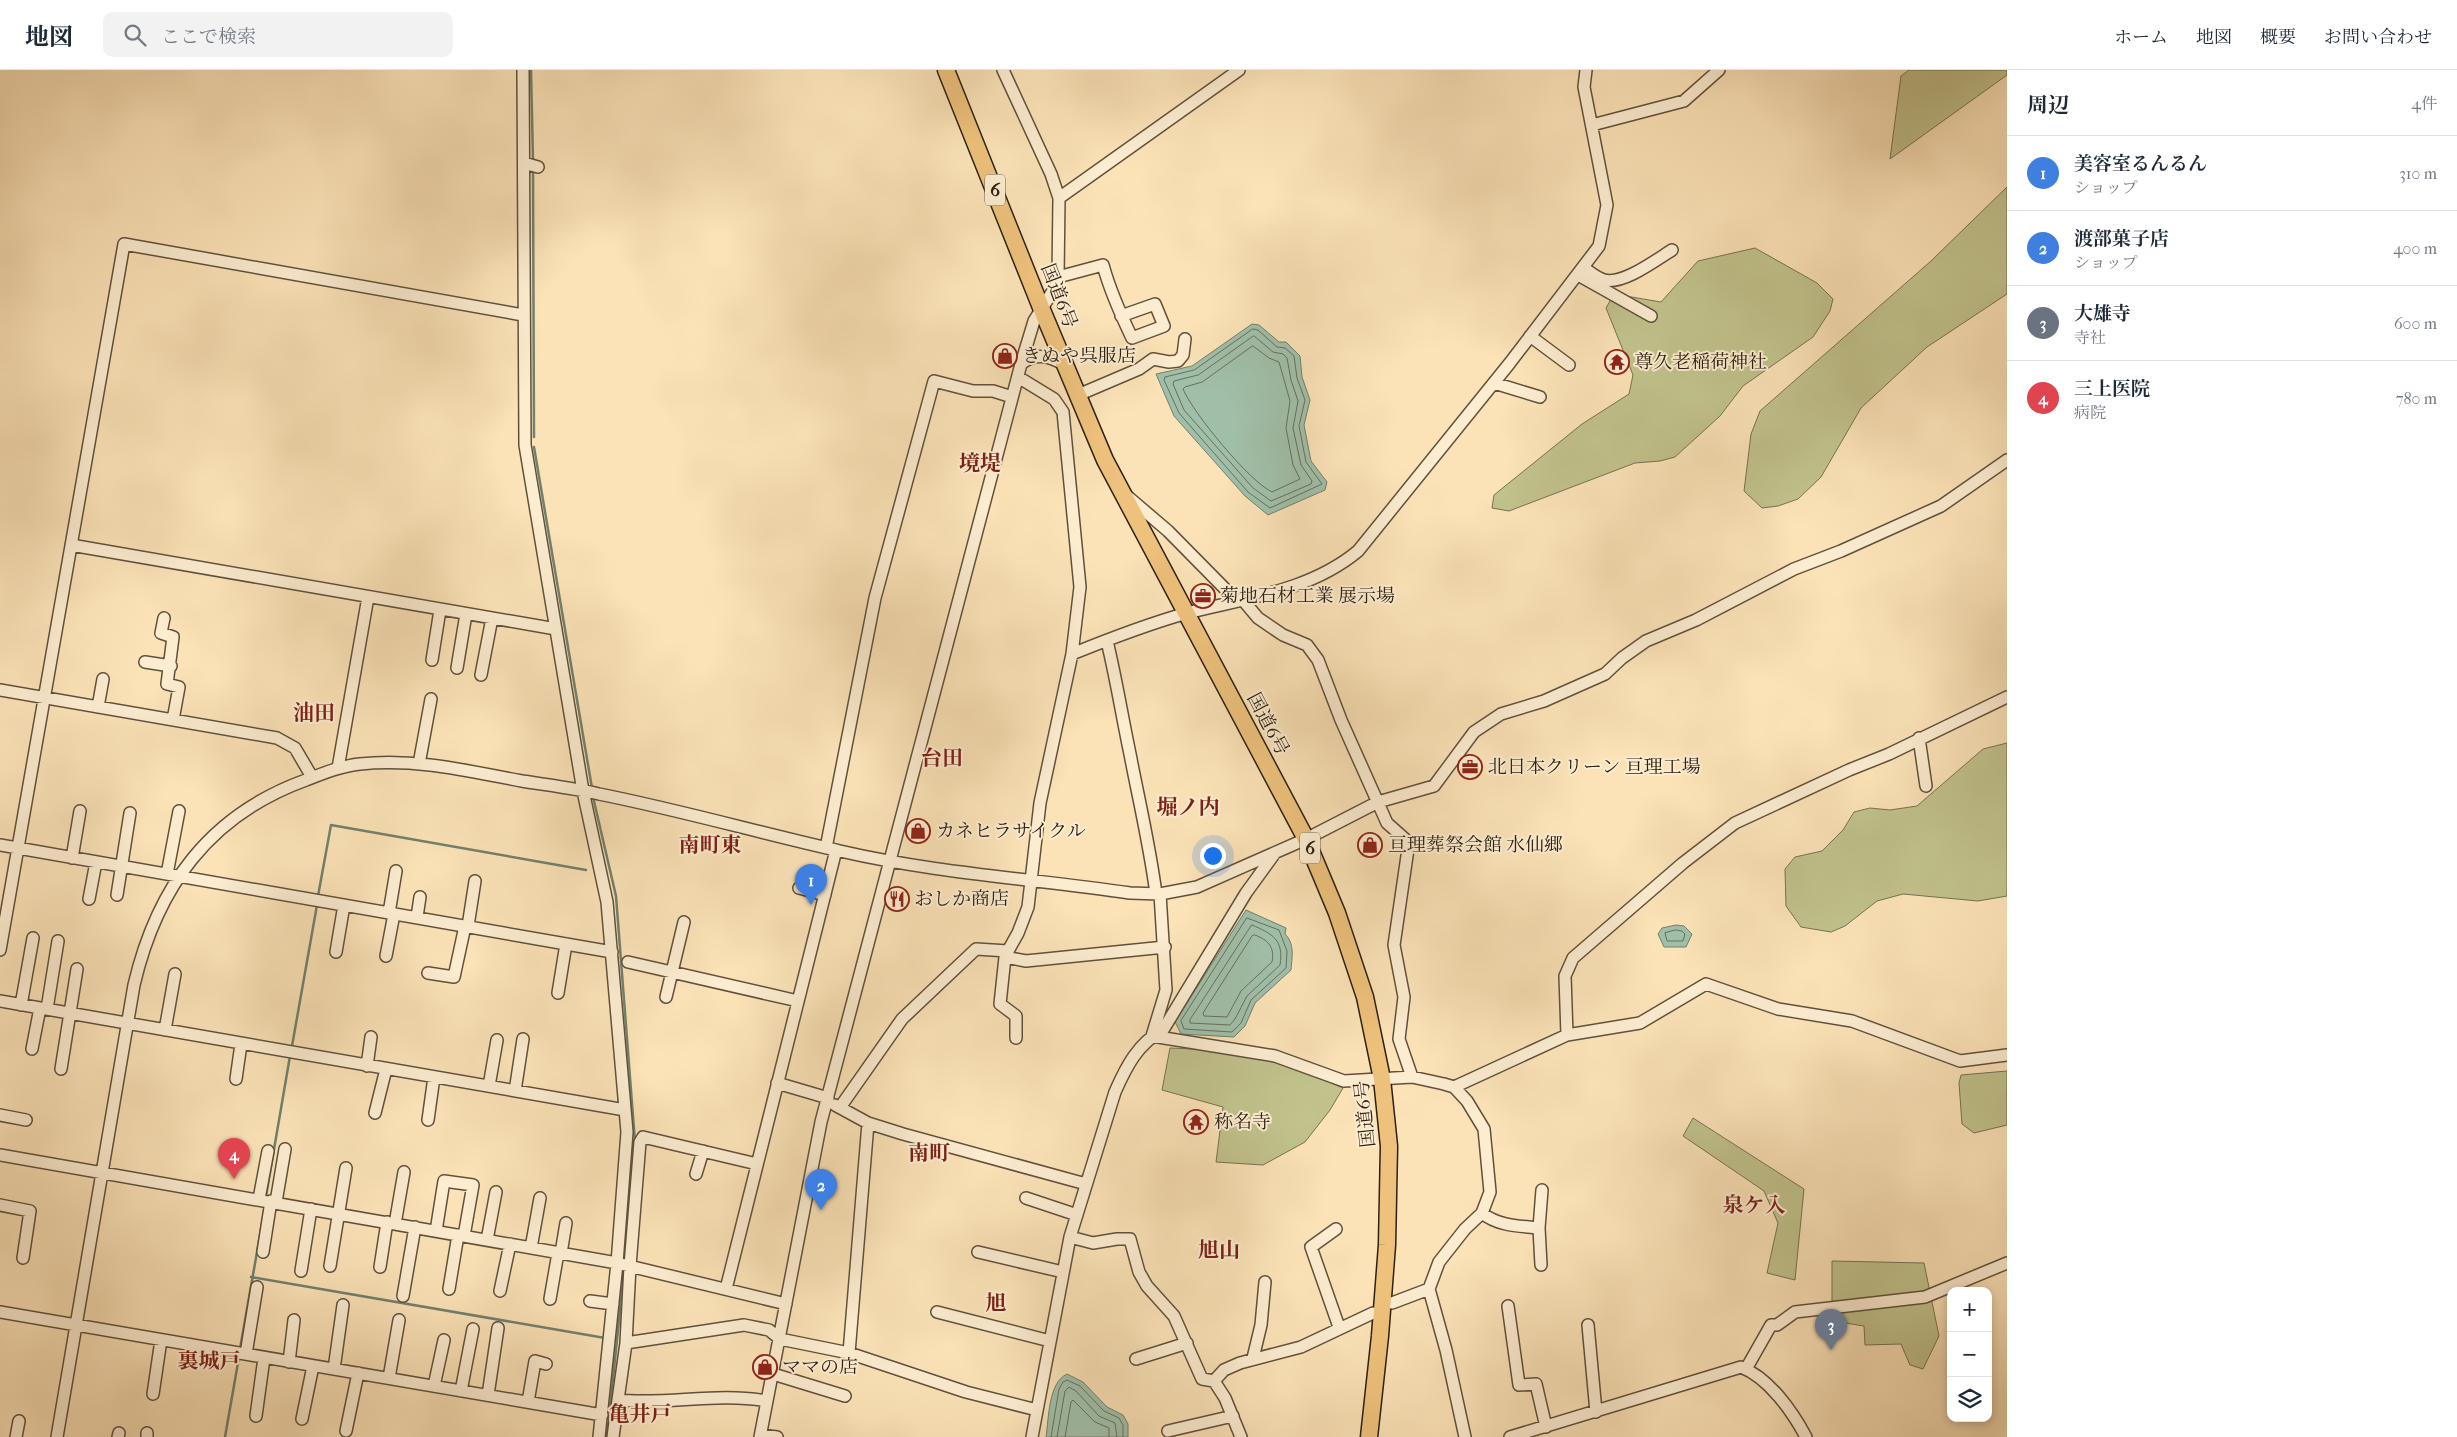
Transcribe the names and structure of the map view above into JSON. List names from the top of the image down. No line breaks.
{"streets":{"highway":["6","国道6号"]},"districts":["境堤","油田","台田","堀ノ内","南町東","南町","泉ケ入","旭山","旭","裏城戸","亀井戸"],"places":{"shop":["きぬや呉服店","カネヒラサイクル","亘理葬祭会館 水仙郷","ママの店"],"temple":["尊久老稲荷神社","称名寺"],"office":["菊地石材工業 展示場","北日本クリーン 亘理工場"],"restaurant":["おしか商店"]},"page":{"header":"地図","search":"ここで検索","nav":["ホーム","地図","概要","お問い合わせ"],"heading":["周辺","4件"],"list":[{"mark":"1","name":"美容室るんるん","note":"ショップ","value":"310 m"},{"mark":"2","name":"渡部菓子店","note":"ショップ","value":"400 m"},{"mark":"3","name":"大雄寺","note":"寺社","value":"600 m"},{"mark":"4","name":"三上医院","note":"病院","value":"780 m"}],"pins":["1","4","2","3"],"map_buttons":["+","−"]}}
